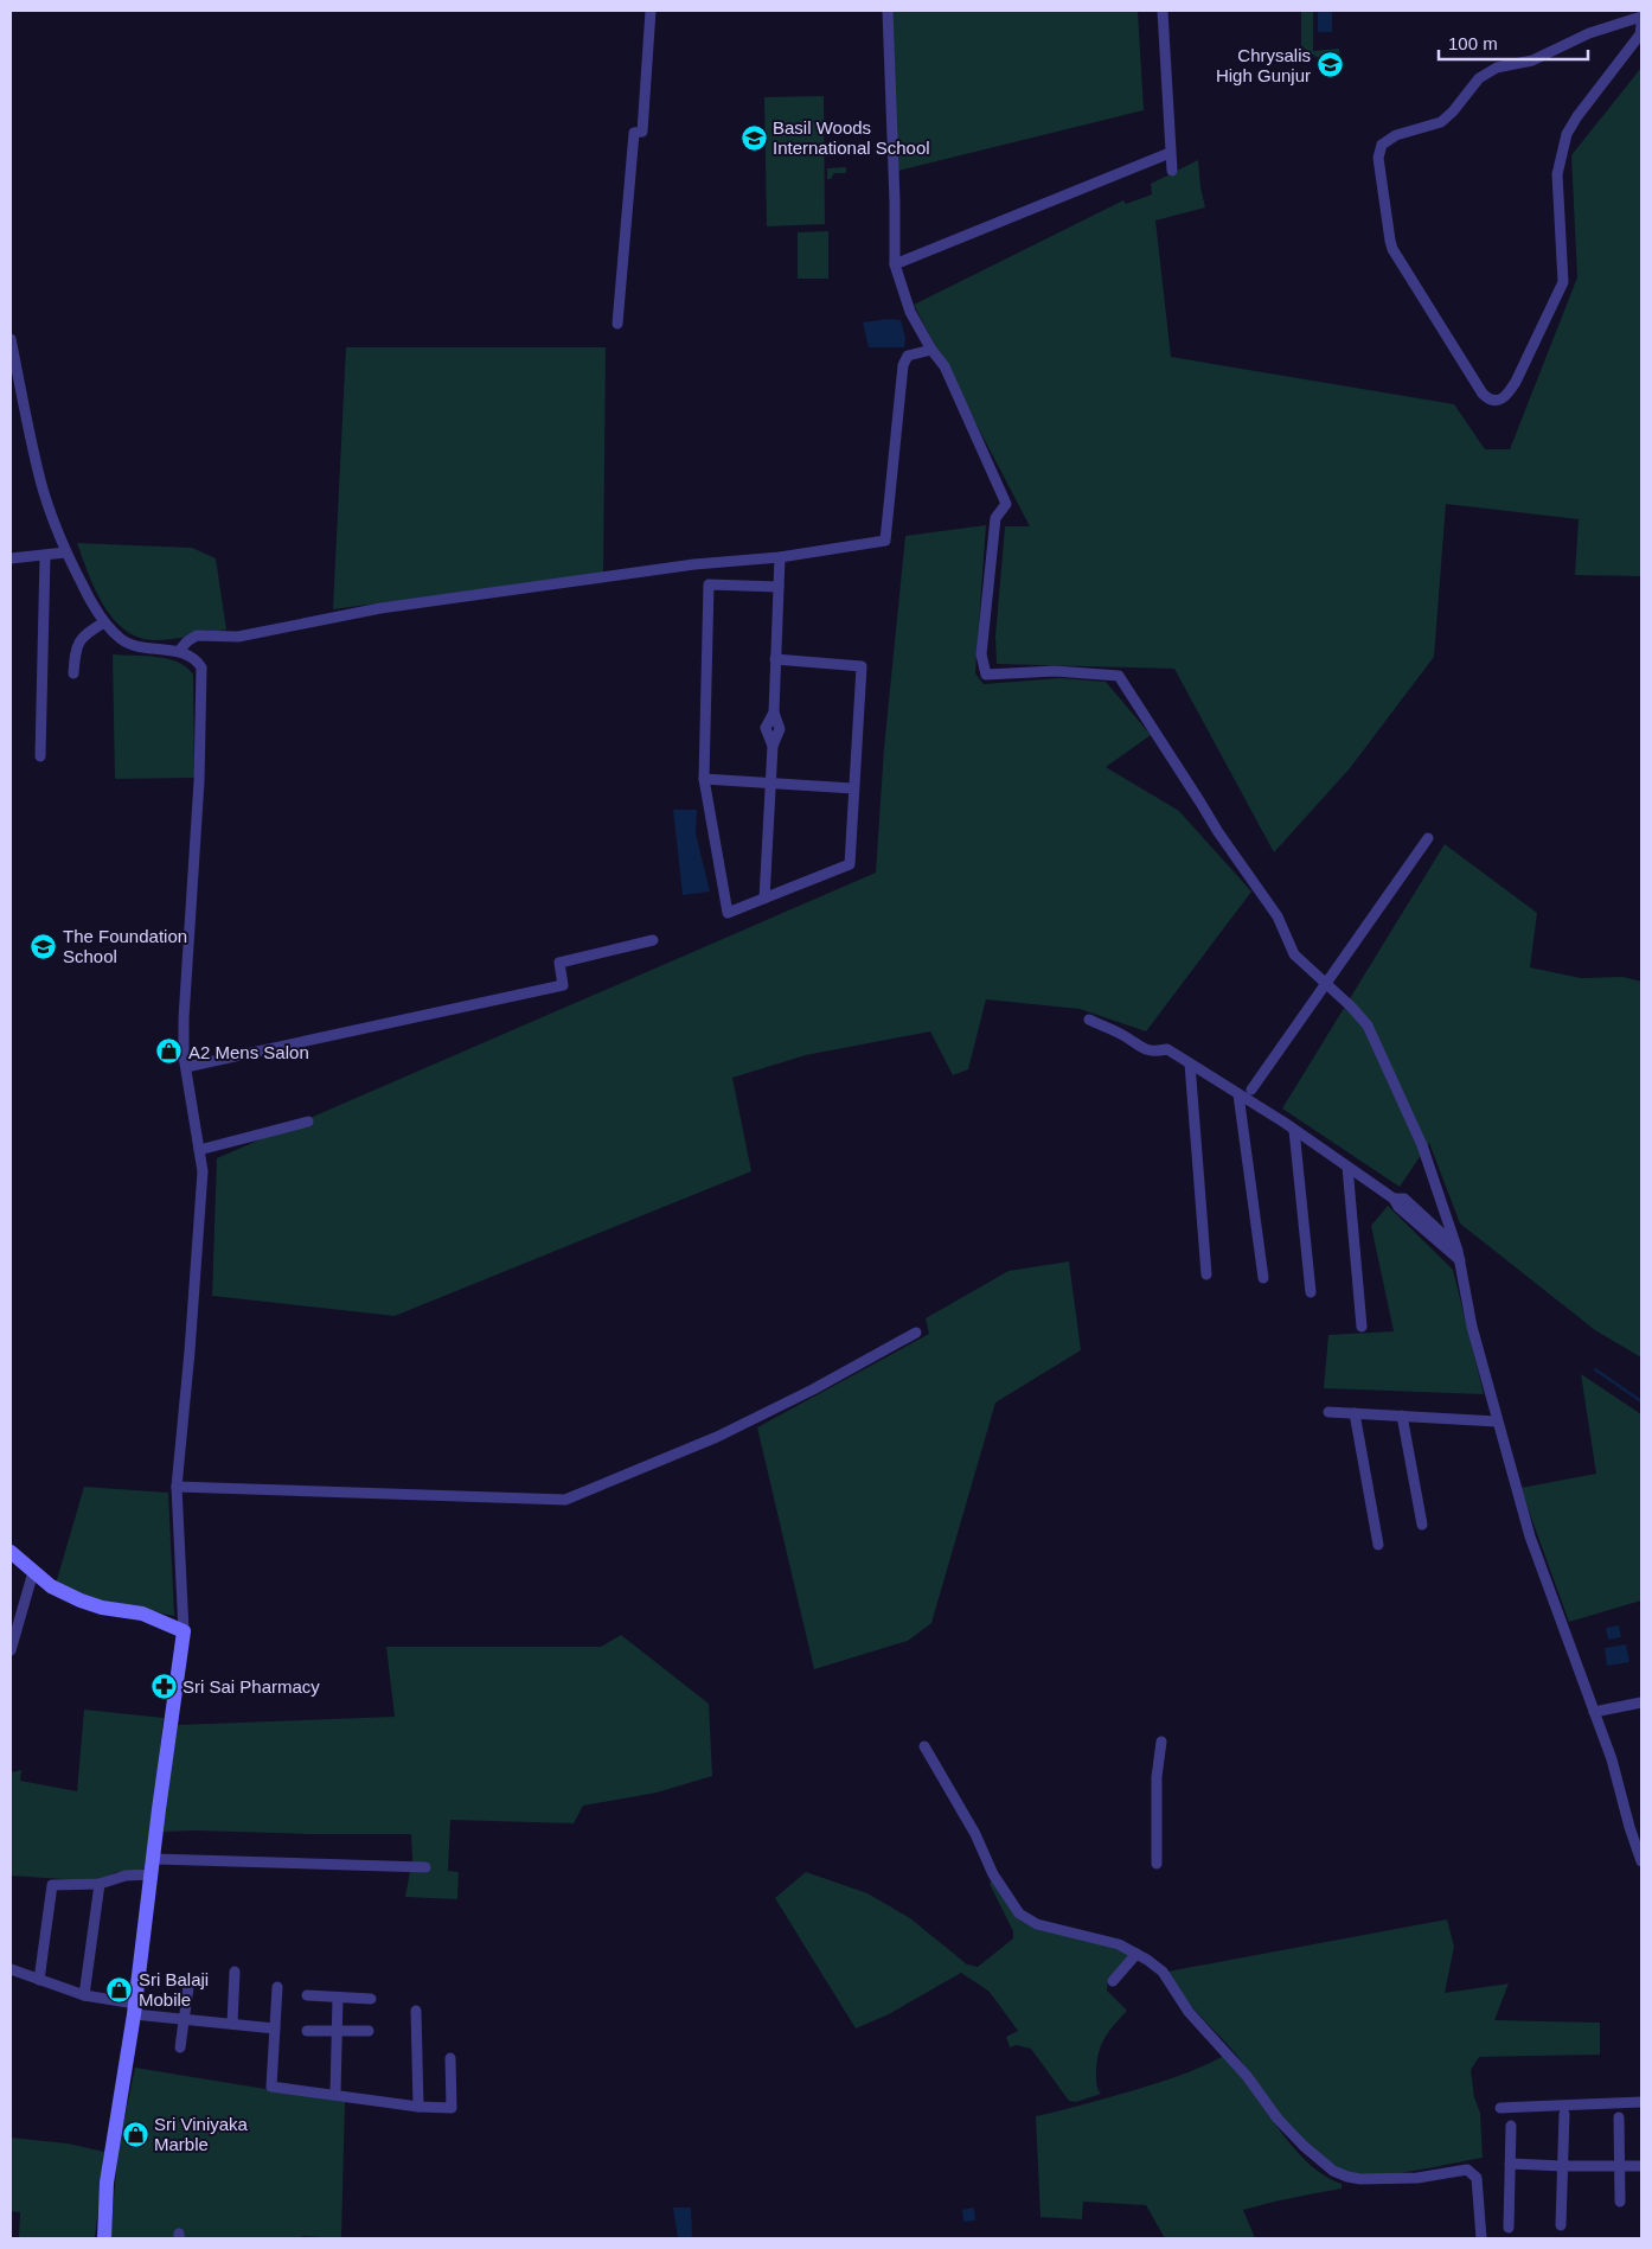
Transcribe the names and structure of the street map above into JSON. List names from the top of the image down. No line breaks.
{"places":{"school or university":["Chrysalis High Gunjur","Basil Woods International School","The Foundation School"],"shop":["A2 Mens Salon","Sri Balaji Mobile","Sri Viniyaka Marble"],"pharmacy":["Sri Sai Pharmacy"]},"scale_bar":"100 m"}
